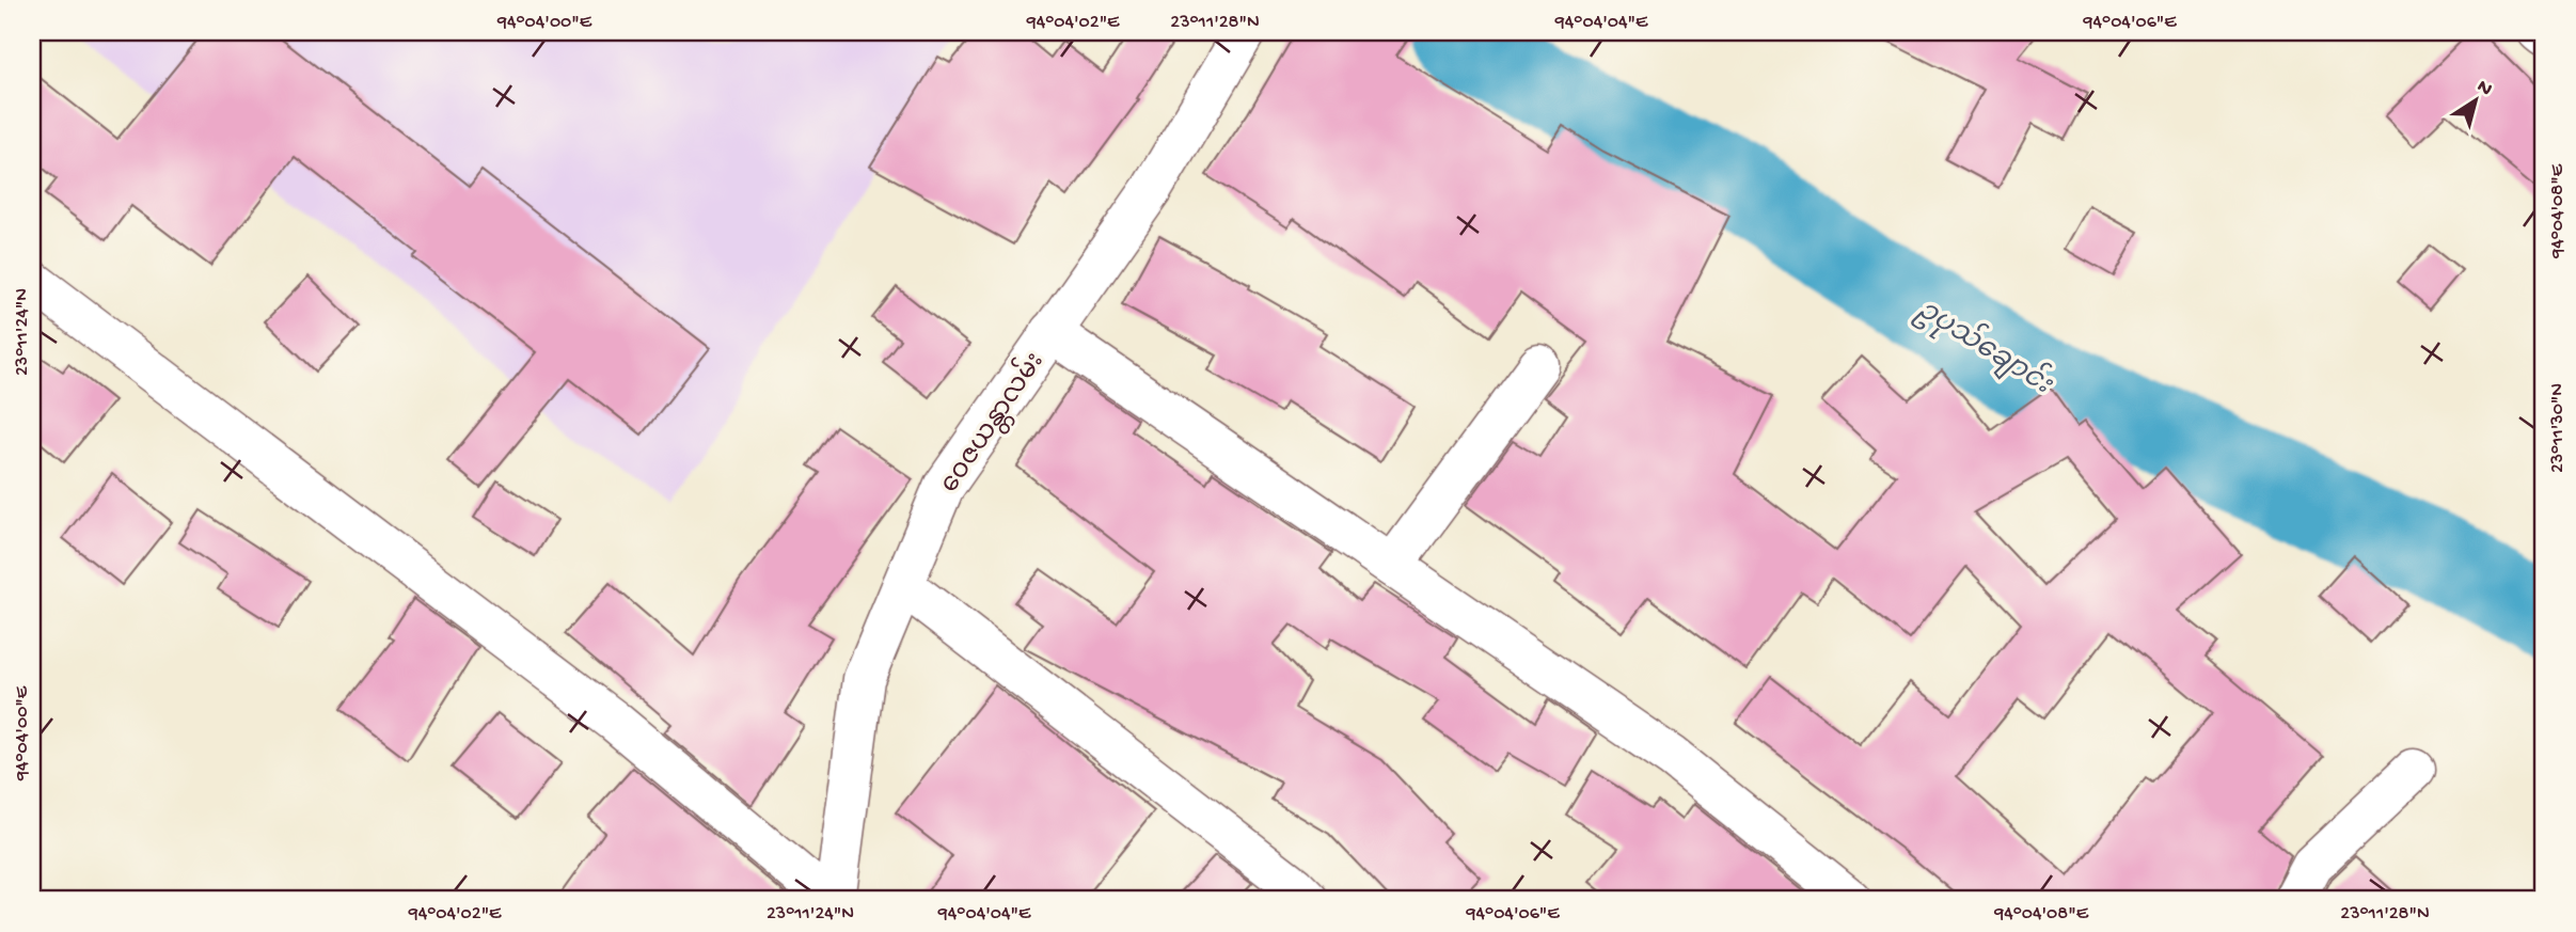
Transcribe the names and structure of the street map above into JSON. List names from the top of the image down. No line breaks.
{"streets":{"street":["ဝေဇယန္တာလမ်း"]},"water":["ဥပုသ်ချောင်း"],"north":"top right","coordinates":["94°04'00\"E","94°04'02\"E","23°11'28\"N","94°04'04\"E","94°04'06\"E","94°04'08\"E","23°11'24\"N","23°11'30\"N"]}
